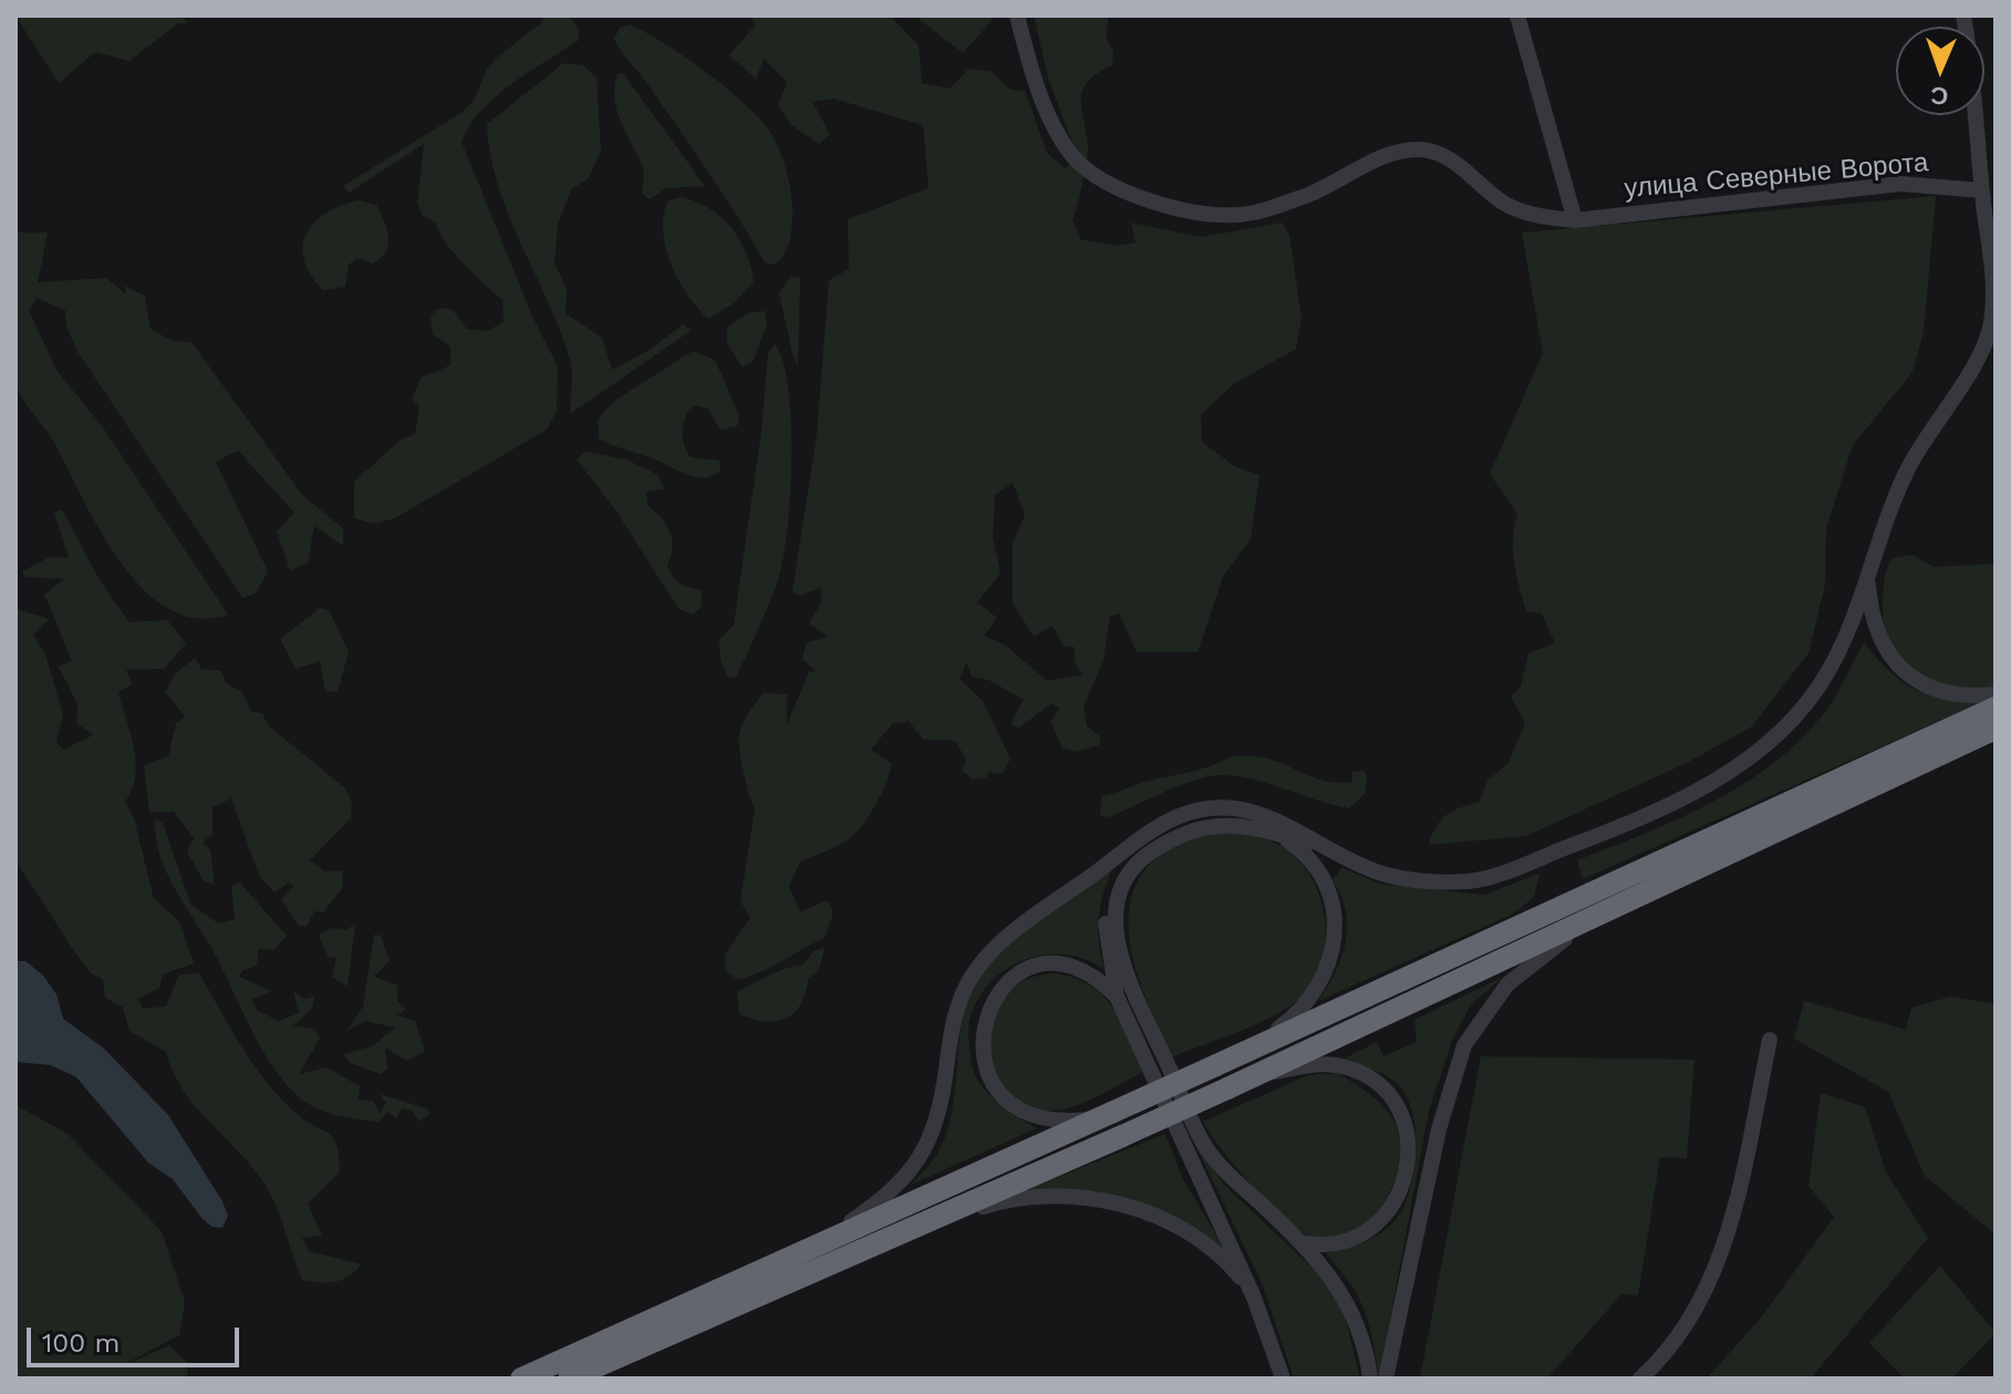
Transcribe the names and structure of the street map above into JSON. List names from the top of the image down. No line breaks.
{"streets":{"street":["улица Северные Ворота"]},"scale_bar":"100 m","north":"bottom"}
